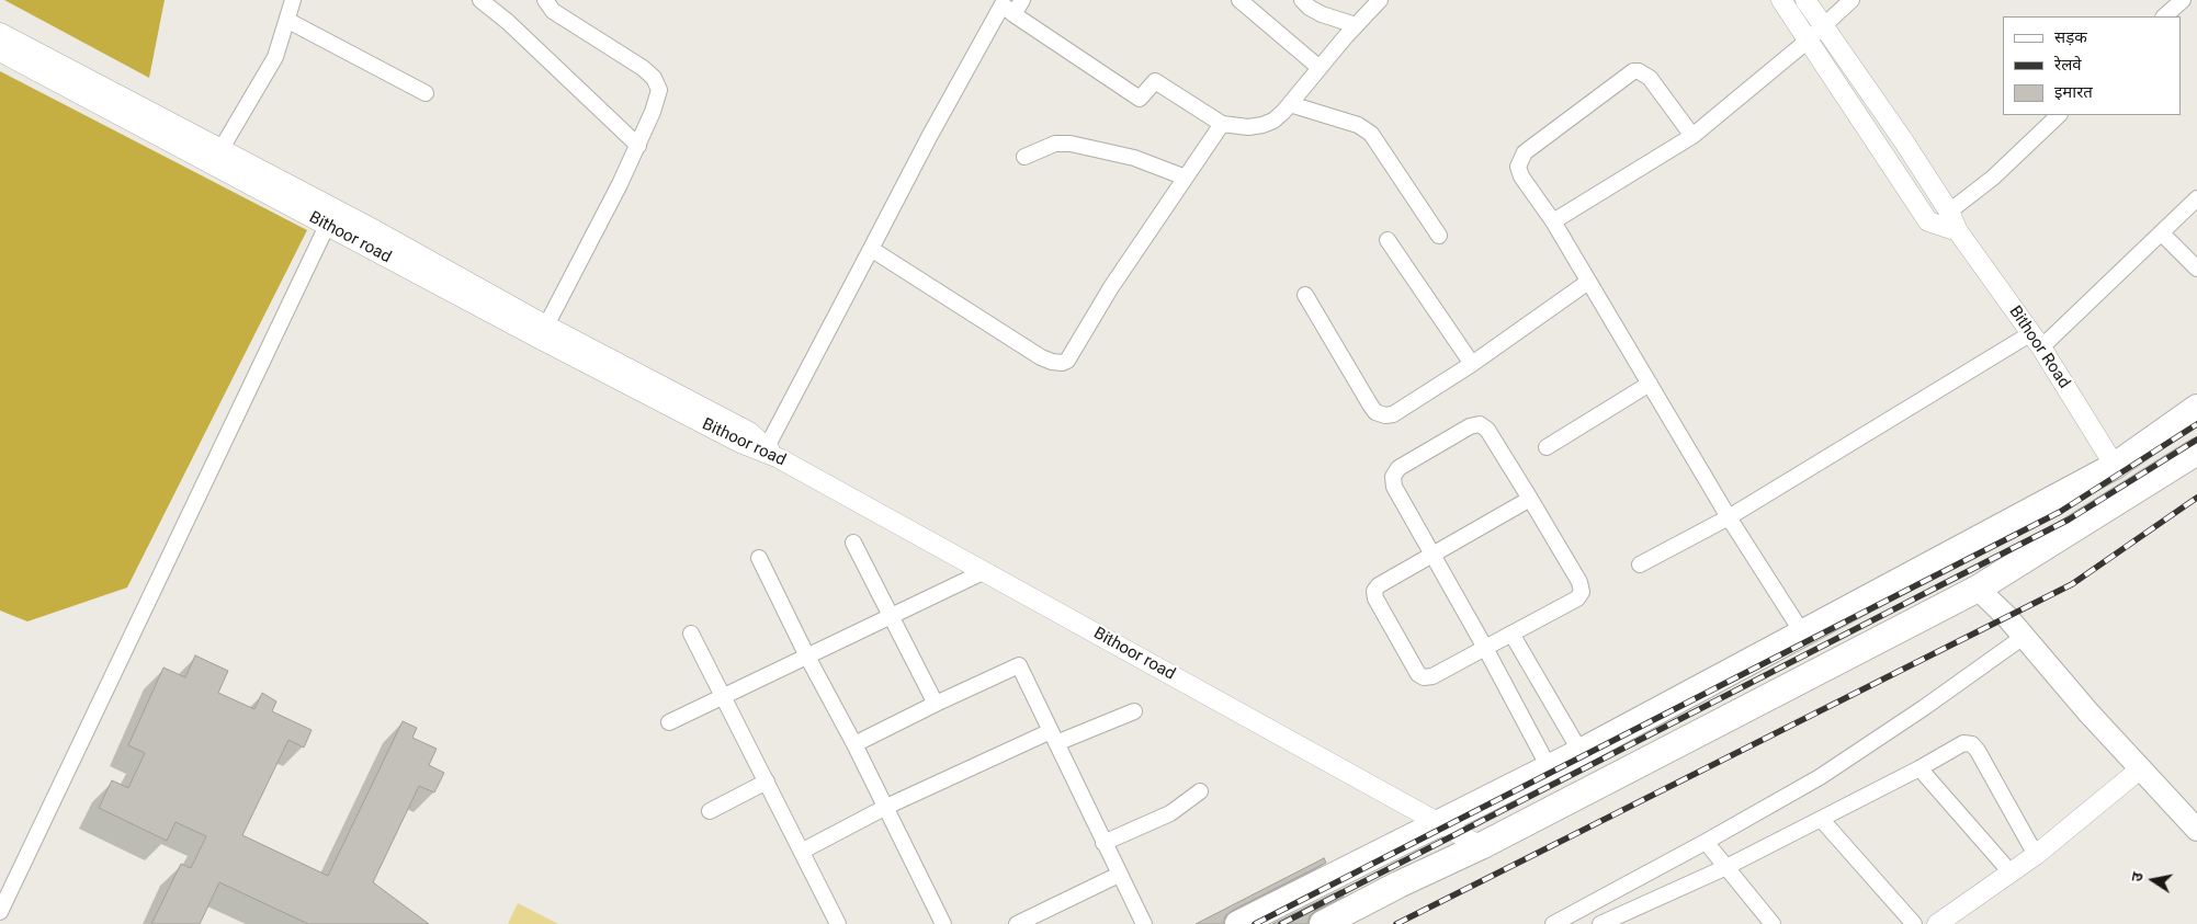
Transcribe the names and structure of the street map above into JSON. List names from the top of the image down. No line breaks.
{"streets":{"street":["Bithoor road","Bithoor Road"]},"legend":["सड़क","रेलवे","इमारत"],"north":"left"}
